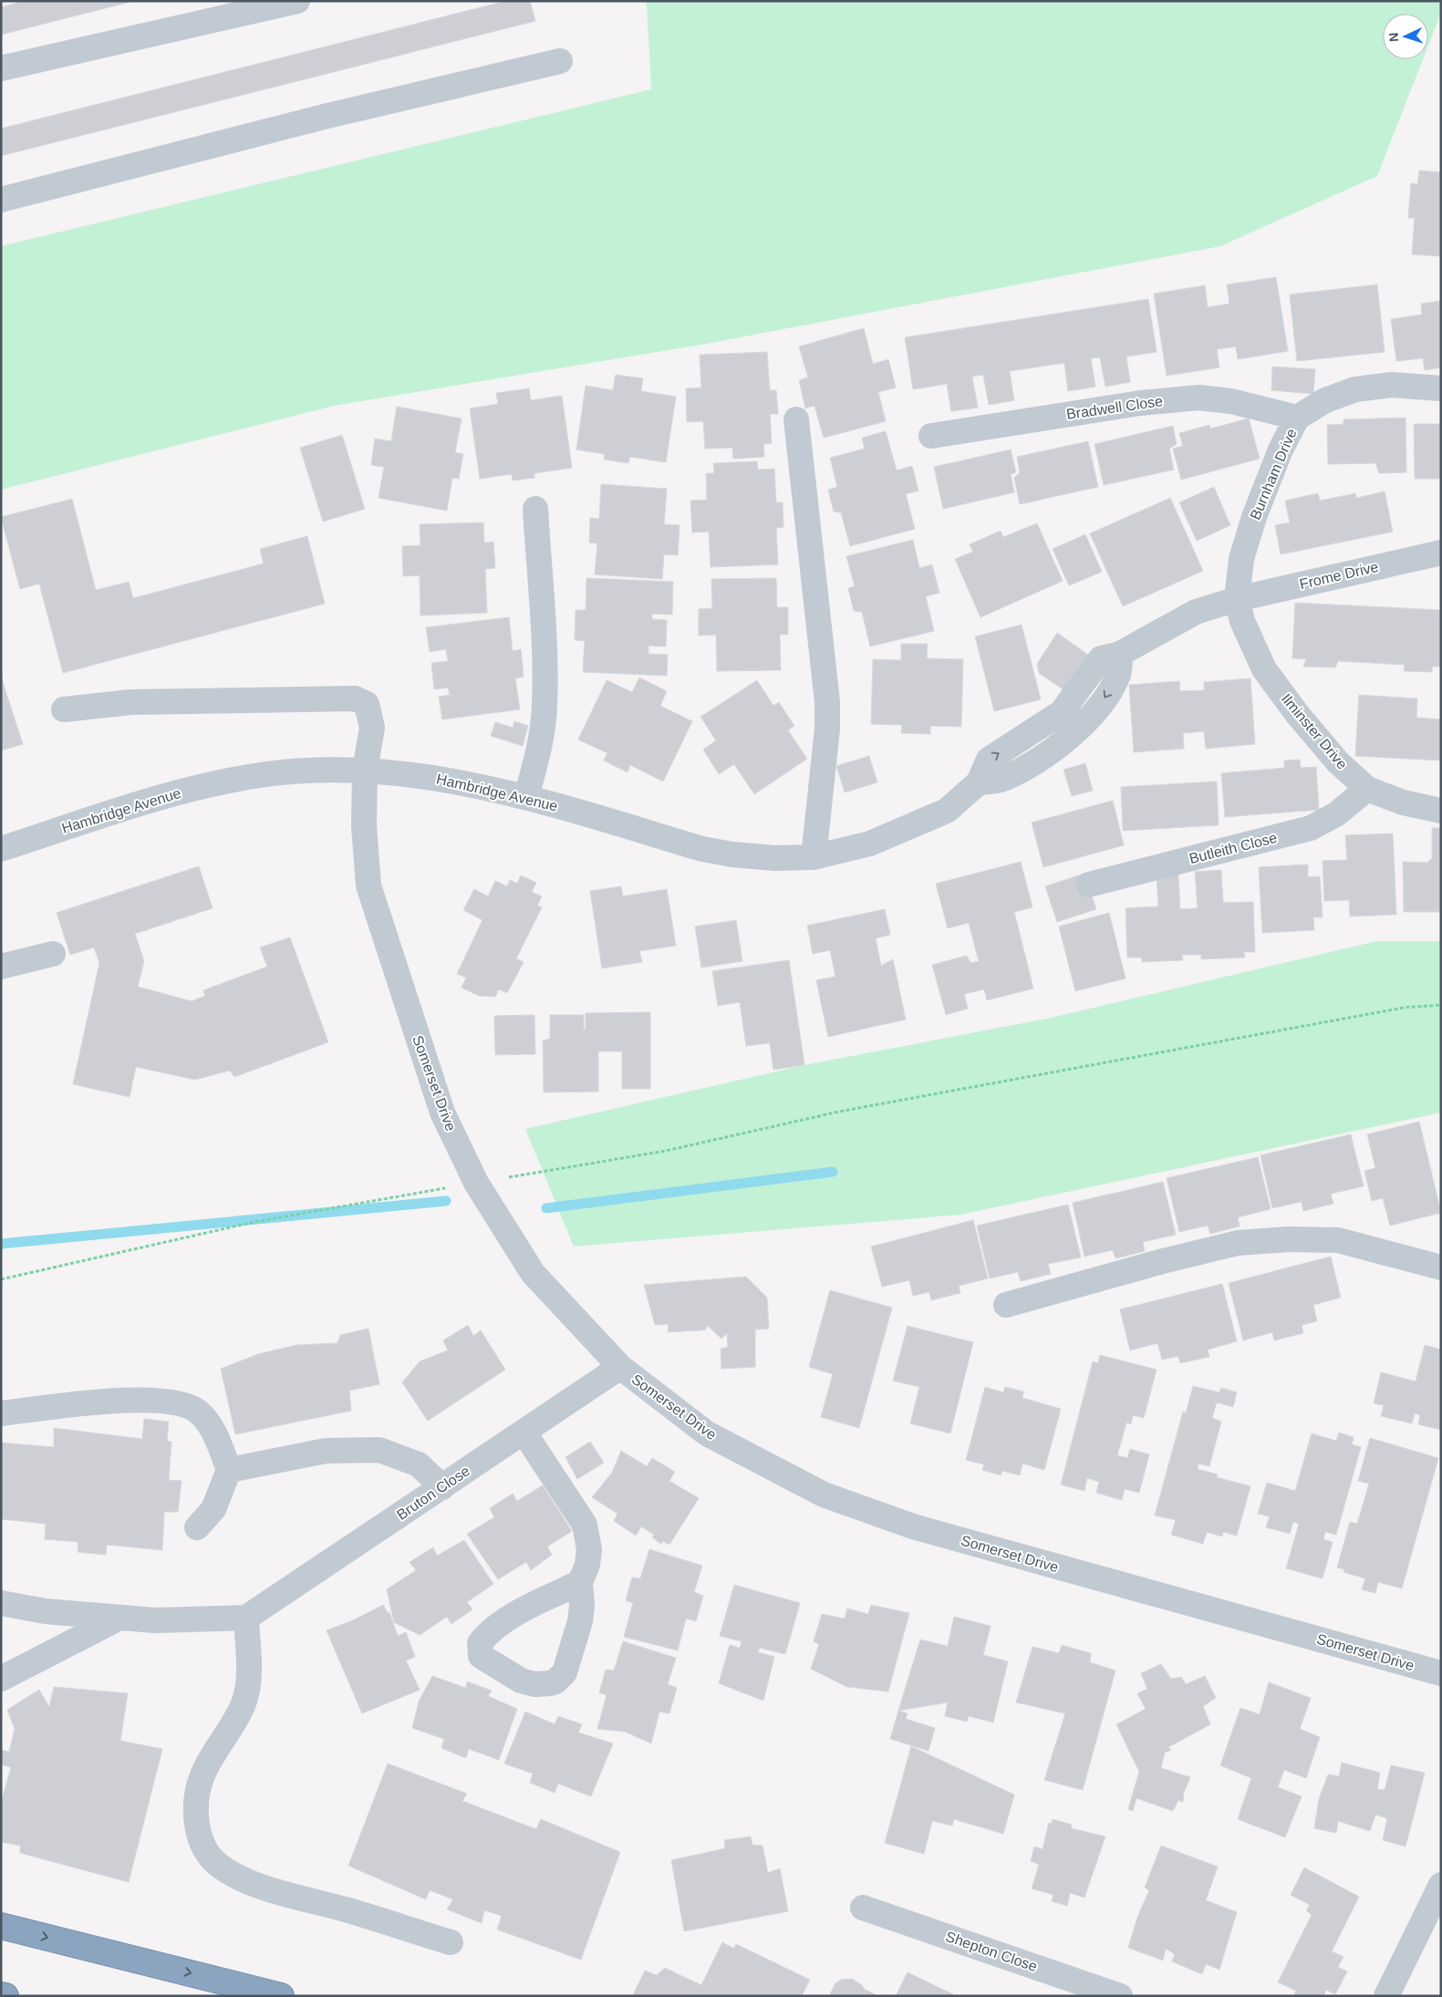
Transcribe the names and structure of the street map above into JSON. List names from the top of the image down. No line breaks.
{"streets":{"street":["Bradwell Close","Burnham Drive","Frome Drive","Ilminster Drive","Hambridge Avenue","Butleith Close","Somerset Drive","Bruton Close","Shepton Close"]},"crossings":[["Bradwell Close","Burnham Drive"],["Burnham Drive","Frome Drive"],["Burnham Drive","Ilminster Drive"],["Burnham Drive","Hambridge Avenue"],["Frome Drive","Ilminster Drive"],["Frome Drive","Hambridge Avenue"],["Ilminster Drive","Hambridge Avenue"],["Ilminster Drive","Butleith Close"],["Hambridge Avenue","Somerset Drive"],["Somerset Drive","Bruton Close"]],"north":"left"}
